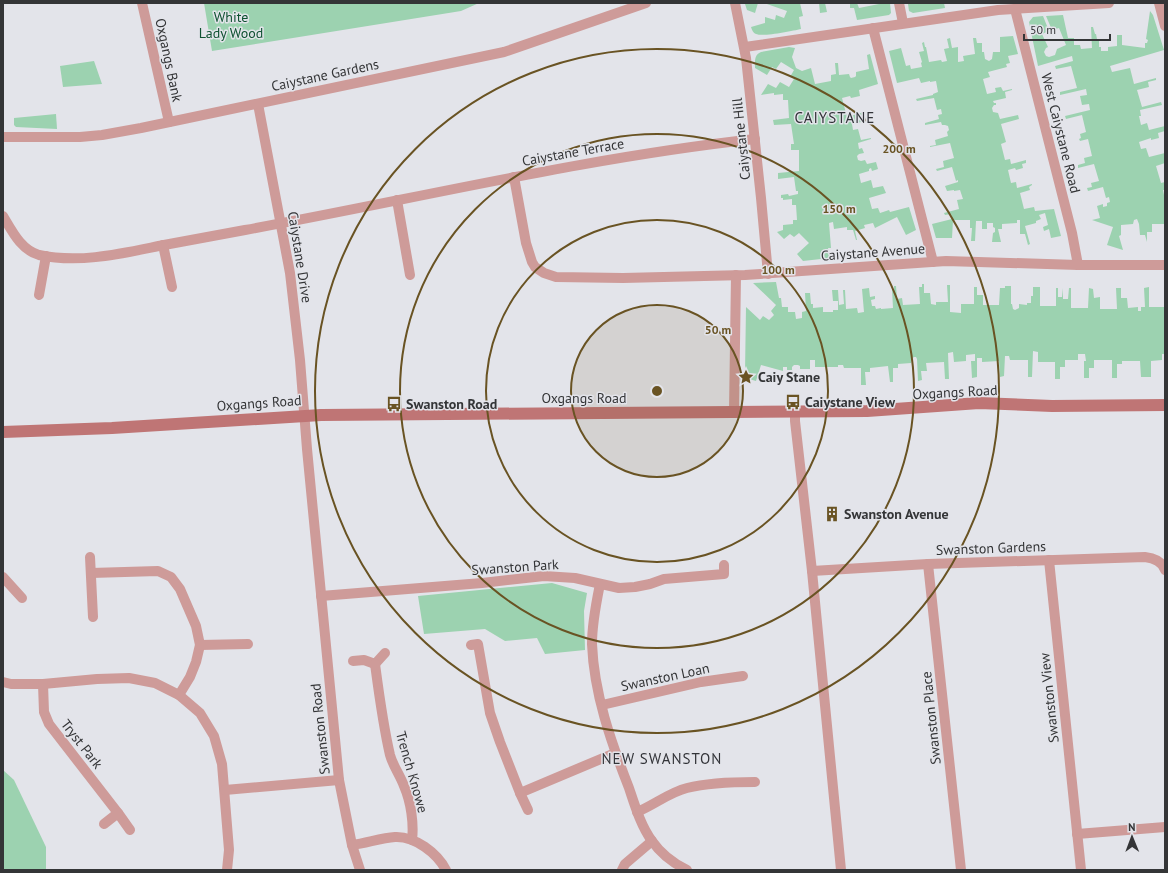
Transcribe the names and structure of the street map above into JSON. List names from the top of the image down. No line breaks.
{"streets":{"main road":["Oxgangs Road"],"street":["Oxgangs Bank","Caiystane Gardens","West Caiystane Road","Caiystane Hill","Caiystane Terrace","Caiystane Avenue","Caiystane Drive","Swanston Gardens","Swanston Park","Swanston Loan","Swanston View","Swanston Place","Swanston Road","Tryst Park","Trench Knowe"]},"crossings":[["Oxgangs Bank","Caiystane Gardens"],["Caiystane Gardens","Caiystane Drive"],["West Caiystane Road","Caiystane Avenue"],["Caiystane Hill","Caiystane Terrace"],["Caiystane Hill","Caiystane Avenue"],["Caiystane Terrace","Caiystane Avenue"],["Caiystane Terrace","Caiystane Drive"],["Caiystane Drive","Oxgangs Road"],["Caiystane Drive","Swanston Road"],["Oxgangs Road","Swanston Road"],["Swanston Gardens","Swanston View"],["Swanston Gardens","Swanston Place"],["Swanston Park","Swanston Road"]],"districts":["CAIYSTANE","NEW SWANSTON"],"parks":["White Lady Wood"],"places":{"place":["Caiy Stane"],"bus stop":["Caiystane View","Swanston Road"],"building":["Swanston Avenue"]},"scale_bar":"50 m","north":"top","rings":["200 m","150 m","100 m","50 m"]}
